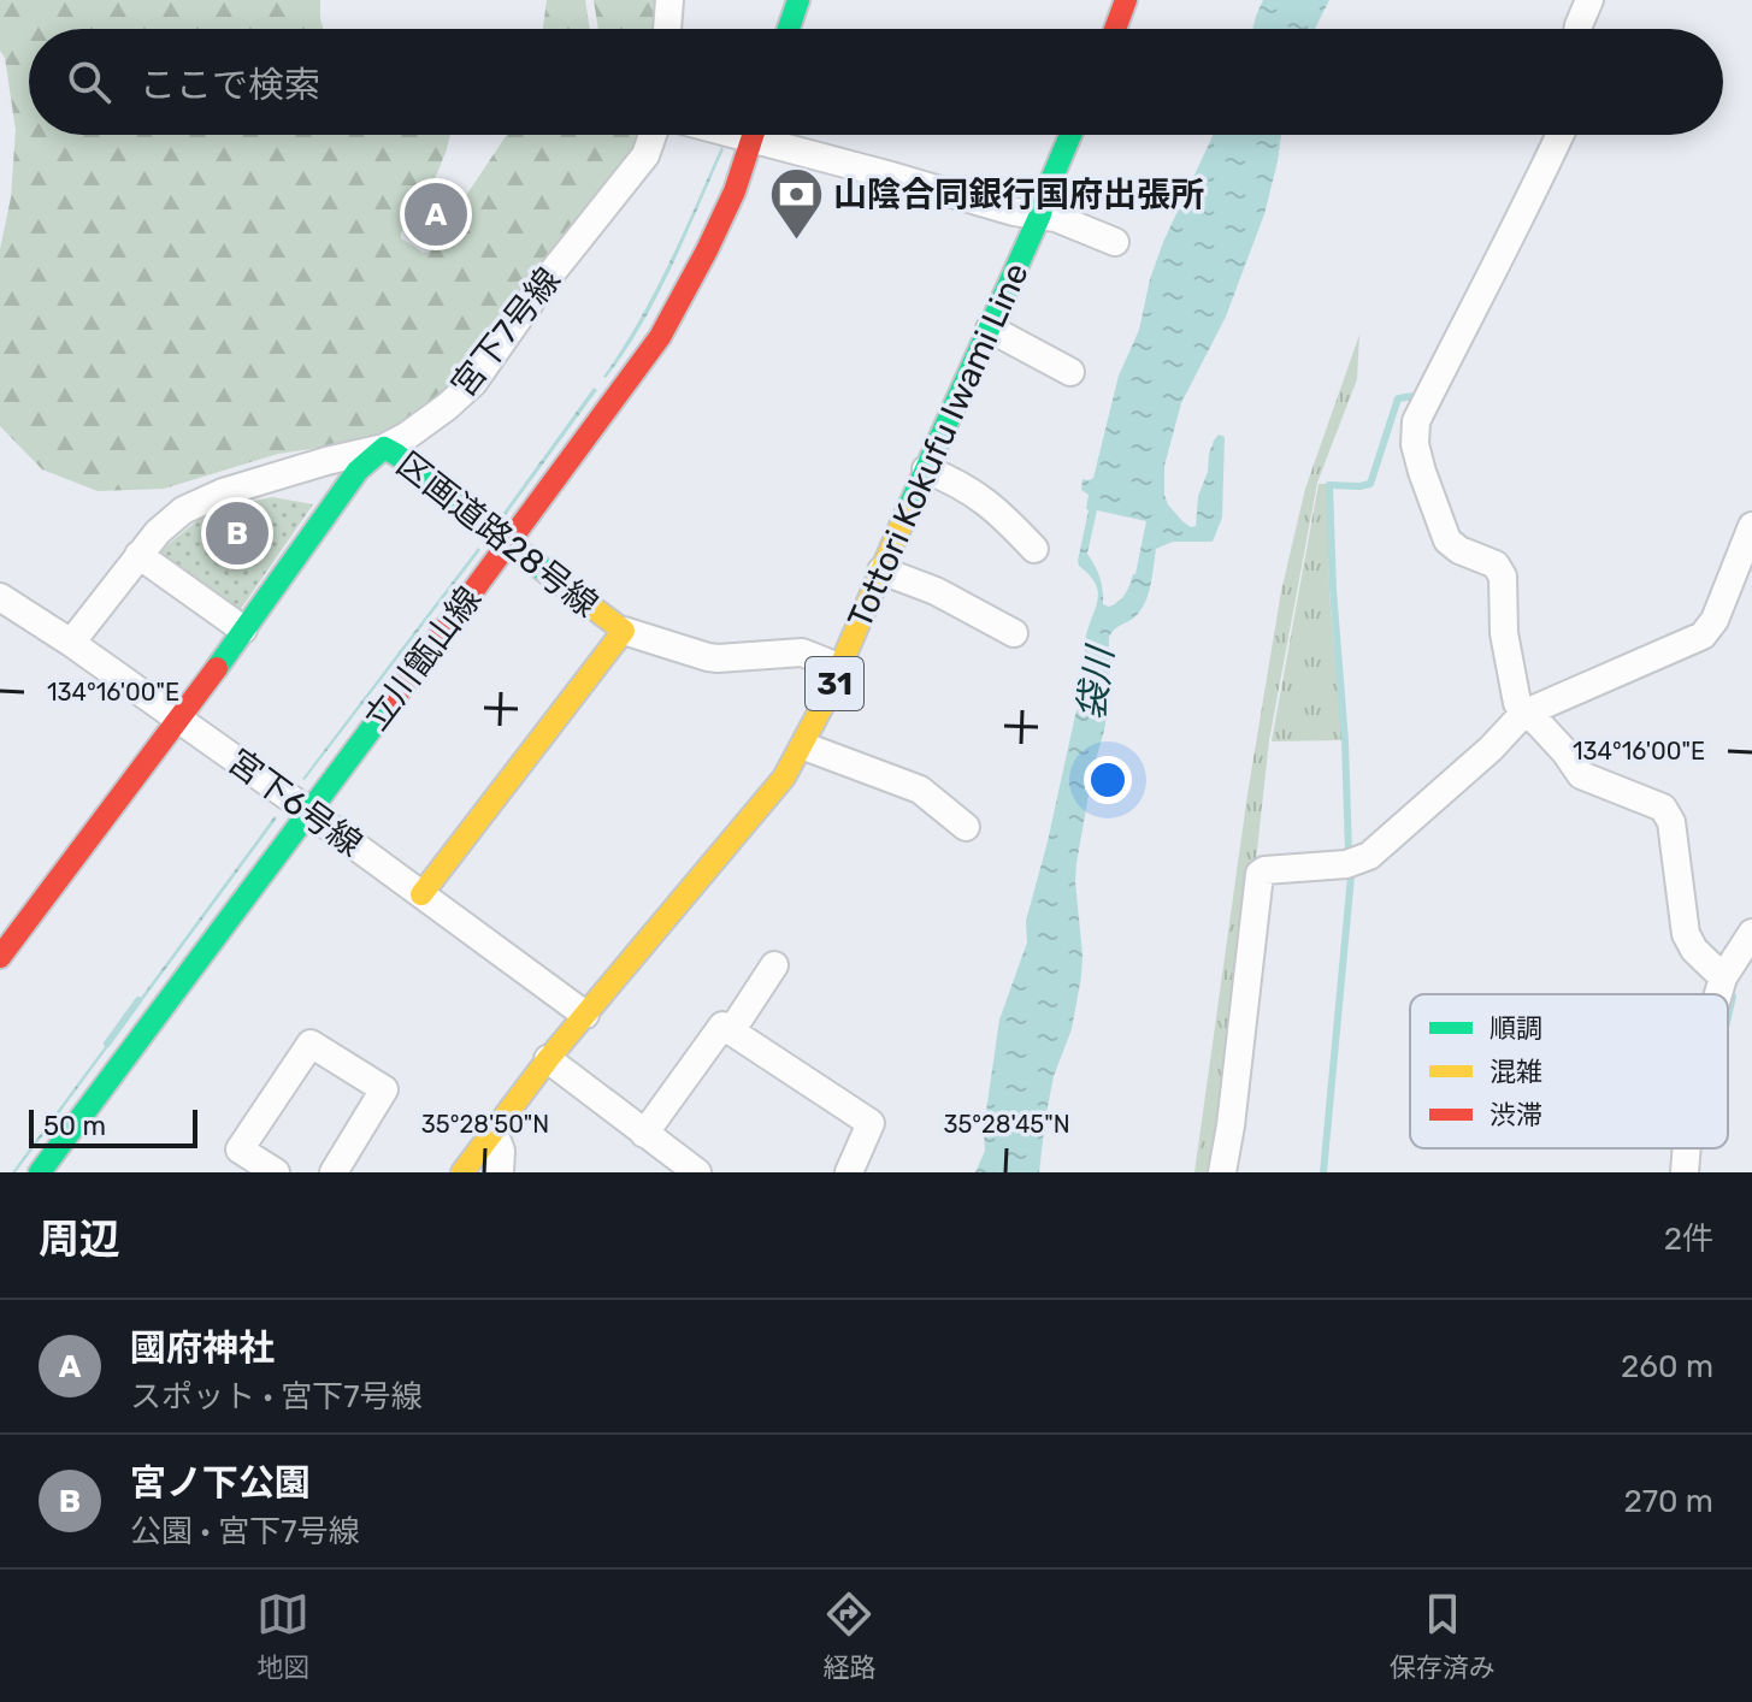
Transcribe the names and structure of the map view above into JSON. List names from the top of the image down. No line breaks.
{"streets":{"street":["宮下7号線","Tottori Kokufu Iwami Line","区画道路28号線","立川甑山線","31","宮下6号線"]},"crossings":[["宮下7号線","区画道路28号線"],["宮下7号線","宮下6号線"],["Tottori Kokufu Iwami Line","宮下6号線"],["区画道路28号線","立川甑山線"],["区画道路28号線","宮下6号線"],["立川甑山線","宮下6号線"]],"water":["袋川"],"places":{"bank":["山陰合同銀行国府出張所"]},"legend":["順調","混雑","渋滞"],"scale_bar":"50 m","page":{"search":"ここで検索","pins":["A","B"],"scale":"50 m","heading":["周辺","2件"],"list":[{"mark":"A","name":"國府神社","note":"スポット · 宮下7号線","value":"260 m"},{"mark":"B","name":"宮ノ下公園","note":"公園 · 宮下7号線","value":"270 m"}],"nav":["地図","経路","保存済み"]},"coordinates":["134°16'00\"E","35°28'50\"N","35°28'45\"N"]}
